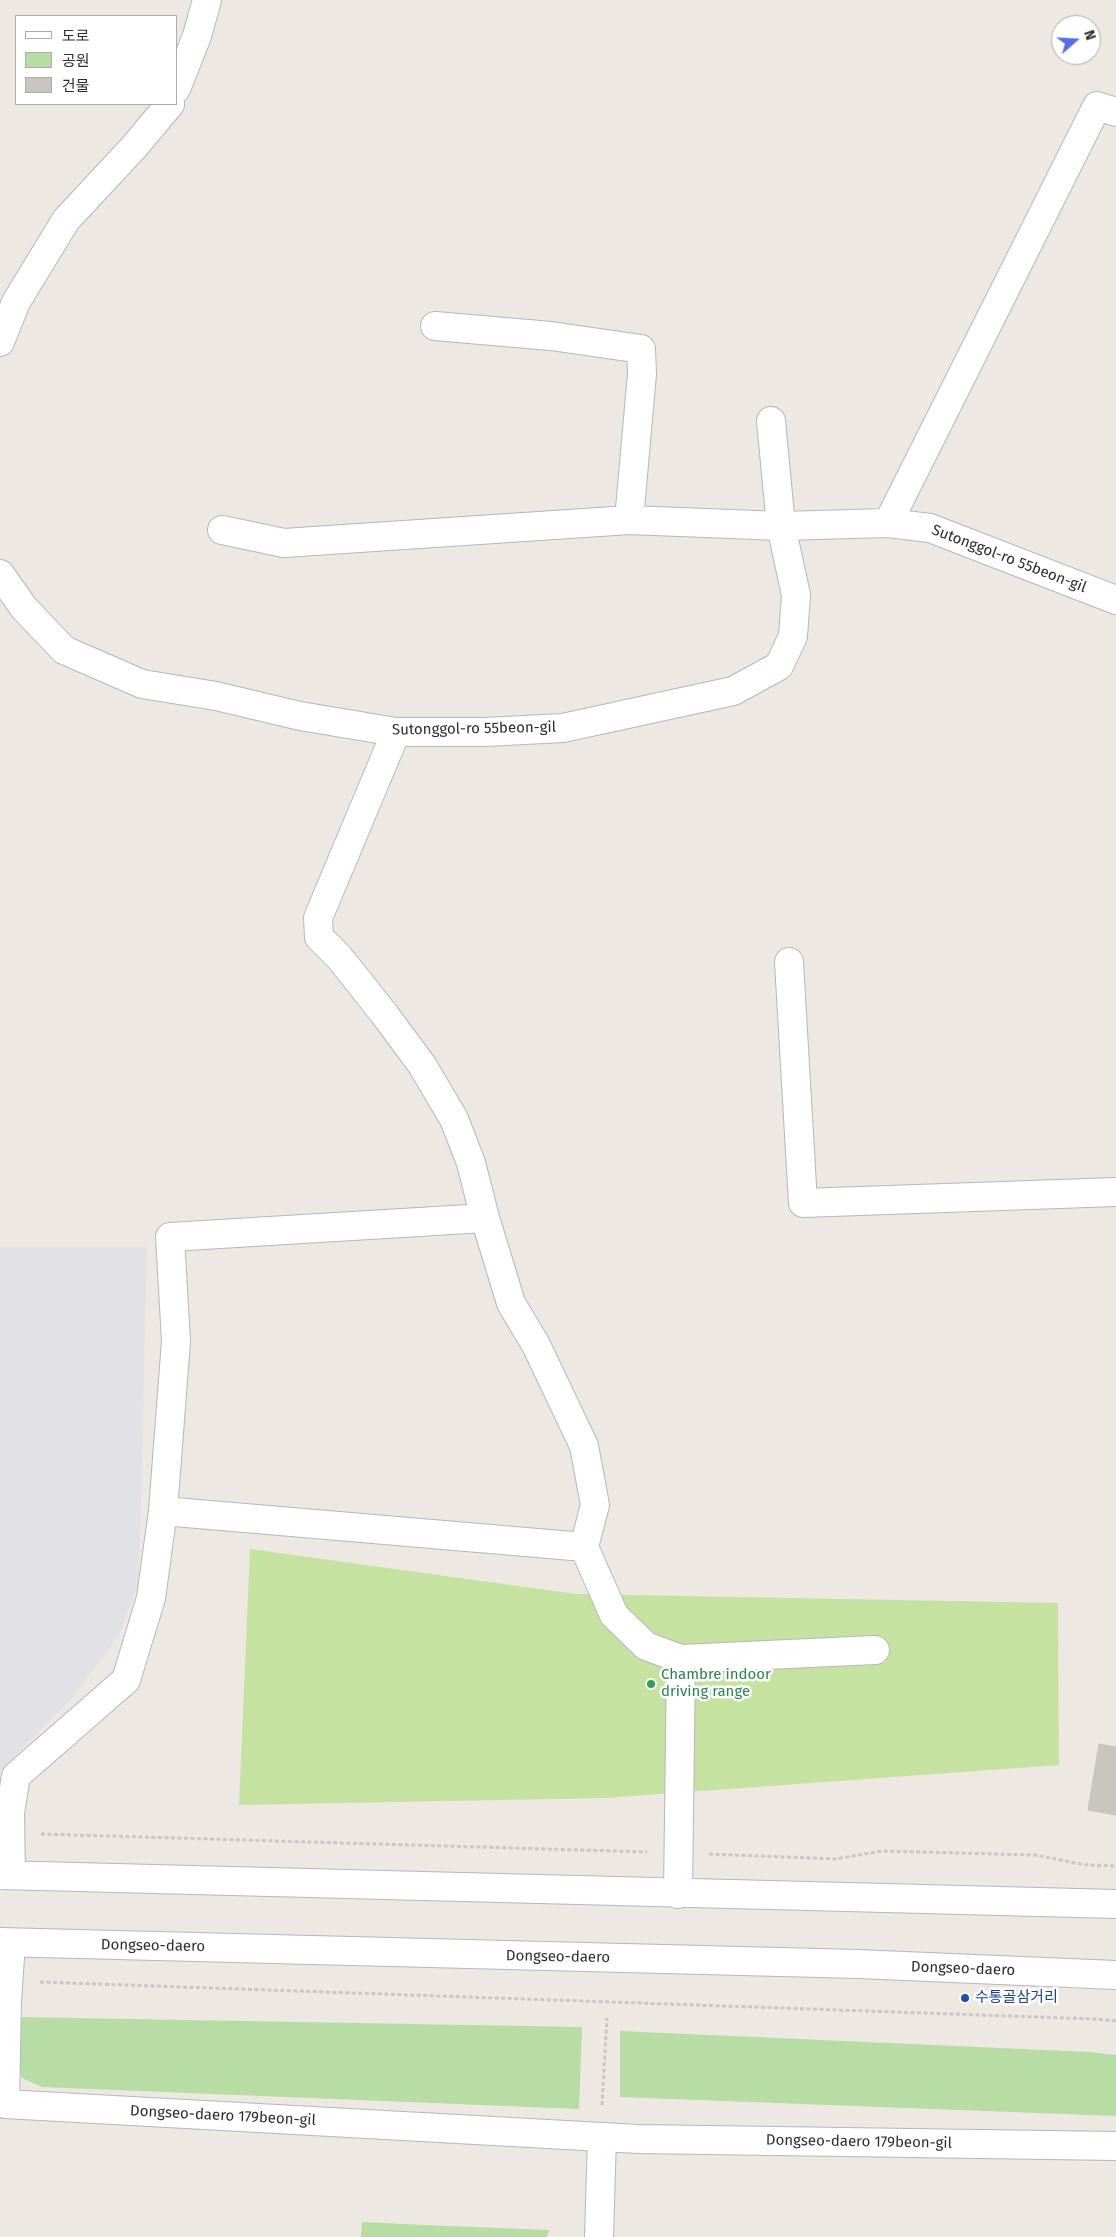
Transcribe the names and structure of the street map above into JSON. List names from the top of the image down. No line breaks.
{"streets":{"street":["Sutonggol-ro 55beon-gil","Dongseo-daero","Dongseo-daero 179beon-gil"]},"crossings":[["Dongseo-daero","Dongseo-daero 179beon-gil"]],"places":["Chambre indoor driving range","수통골삼거리"],"legend":["도로","공원","건물"],"north":"right"}
